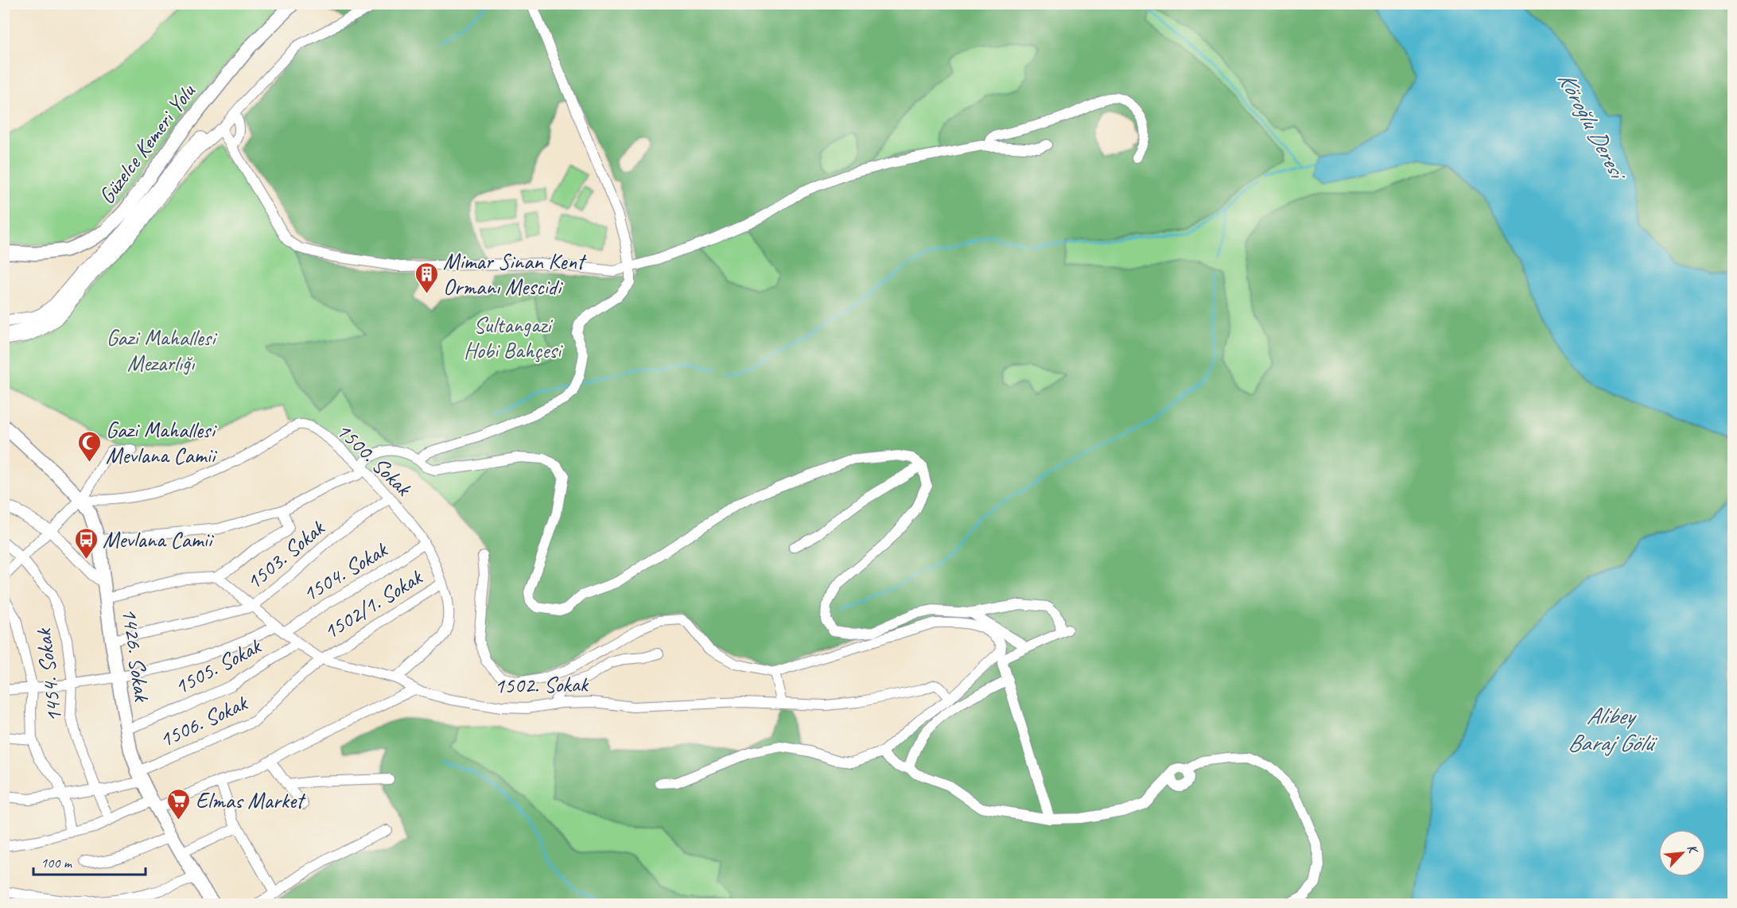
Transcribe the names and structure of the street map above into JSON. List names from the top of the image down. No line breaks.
{"streets":{"main road":["Güzelce Kemeri Yolu","1426. Sokak"],"street":["1500. Sokak","1503. Sokak","1504. Sokak","1502/1. Sokak","1505. Sokak","1454. Sokak","1502. Sokak","1506. Sokak"]},"crossings":[["1500. Sokak","1503. Sokak"],["1500. Sokak","1504. Sokak"],["1500. Sokak","1502/1. Sokak"],["1500. Sokak","1426. Sokak"],["1500. Sokak","1502. Sokak"],["1503. Sokak","1426. Sokak"],["1503. Sokak","1502. Sokak"],["1504. Sokak","1502. Sokak"],["1502/1. Sokak","1502. Sokak"],["1502/1. Sokak","1506. Sokak"],["1426. Sokak","1505. Sokak"],["1426. Sokak","1506. Sokak"],["1505. Sokak","1502. Sokak"],["1454. Sokak","1506. Sokak"],["1502. Sokak","1506. Sokak"]],"water":["Köroğlu Deresi","Alibey Baraj Gölü"],"parks":["Sultangazi Hobi Bahçesi","Gazi Mahallesi Mezarlığı"],"places":{"building":["Mimar Sinan Kent Ormanı Mescidi"],"mosque":["Gazi Mahallesi Mevlana Camii"],"bus stop":["Mevlana Camii"],"supermarket":["Elmas Market"]},"scale_bar":"100 m","north":"top right"}
